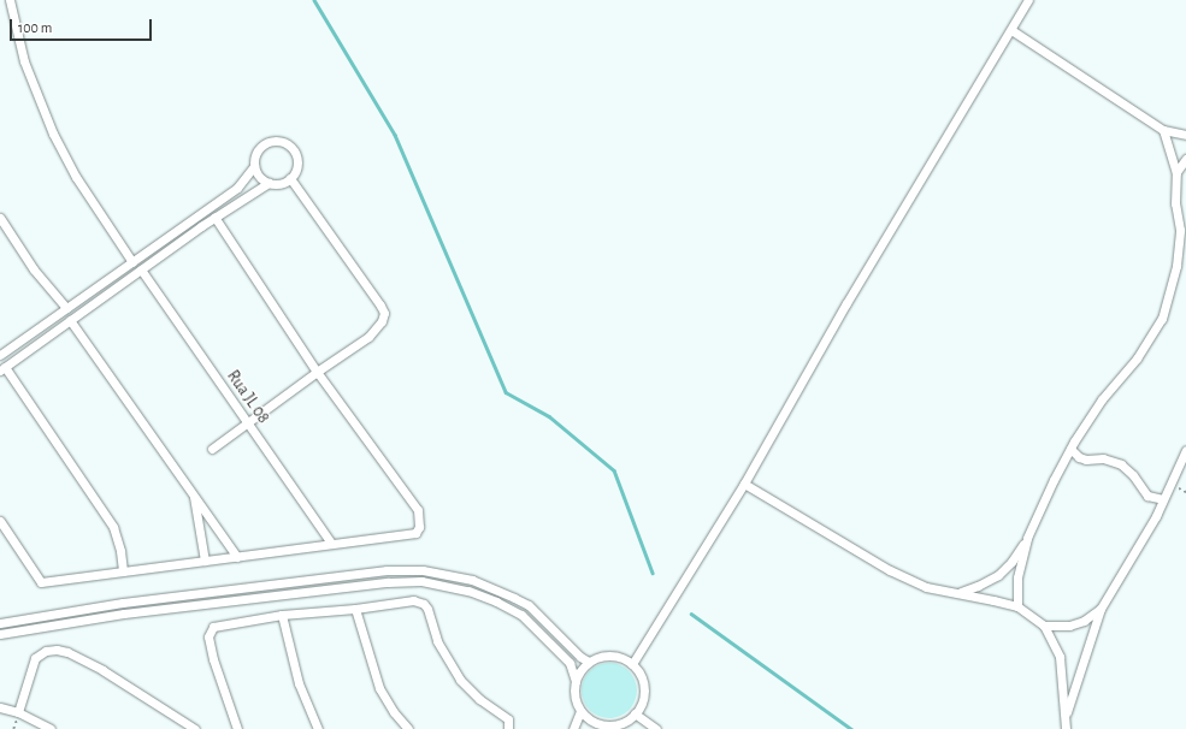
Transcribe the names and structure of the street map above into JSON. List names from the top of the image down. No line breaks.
{"streets":{"street":["Rua JL 08"]},"scale_bar":"100 m"}
